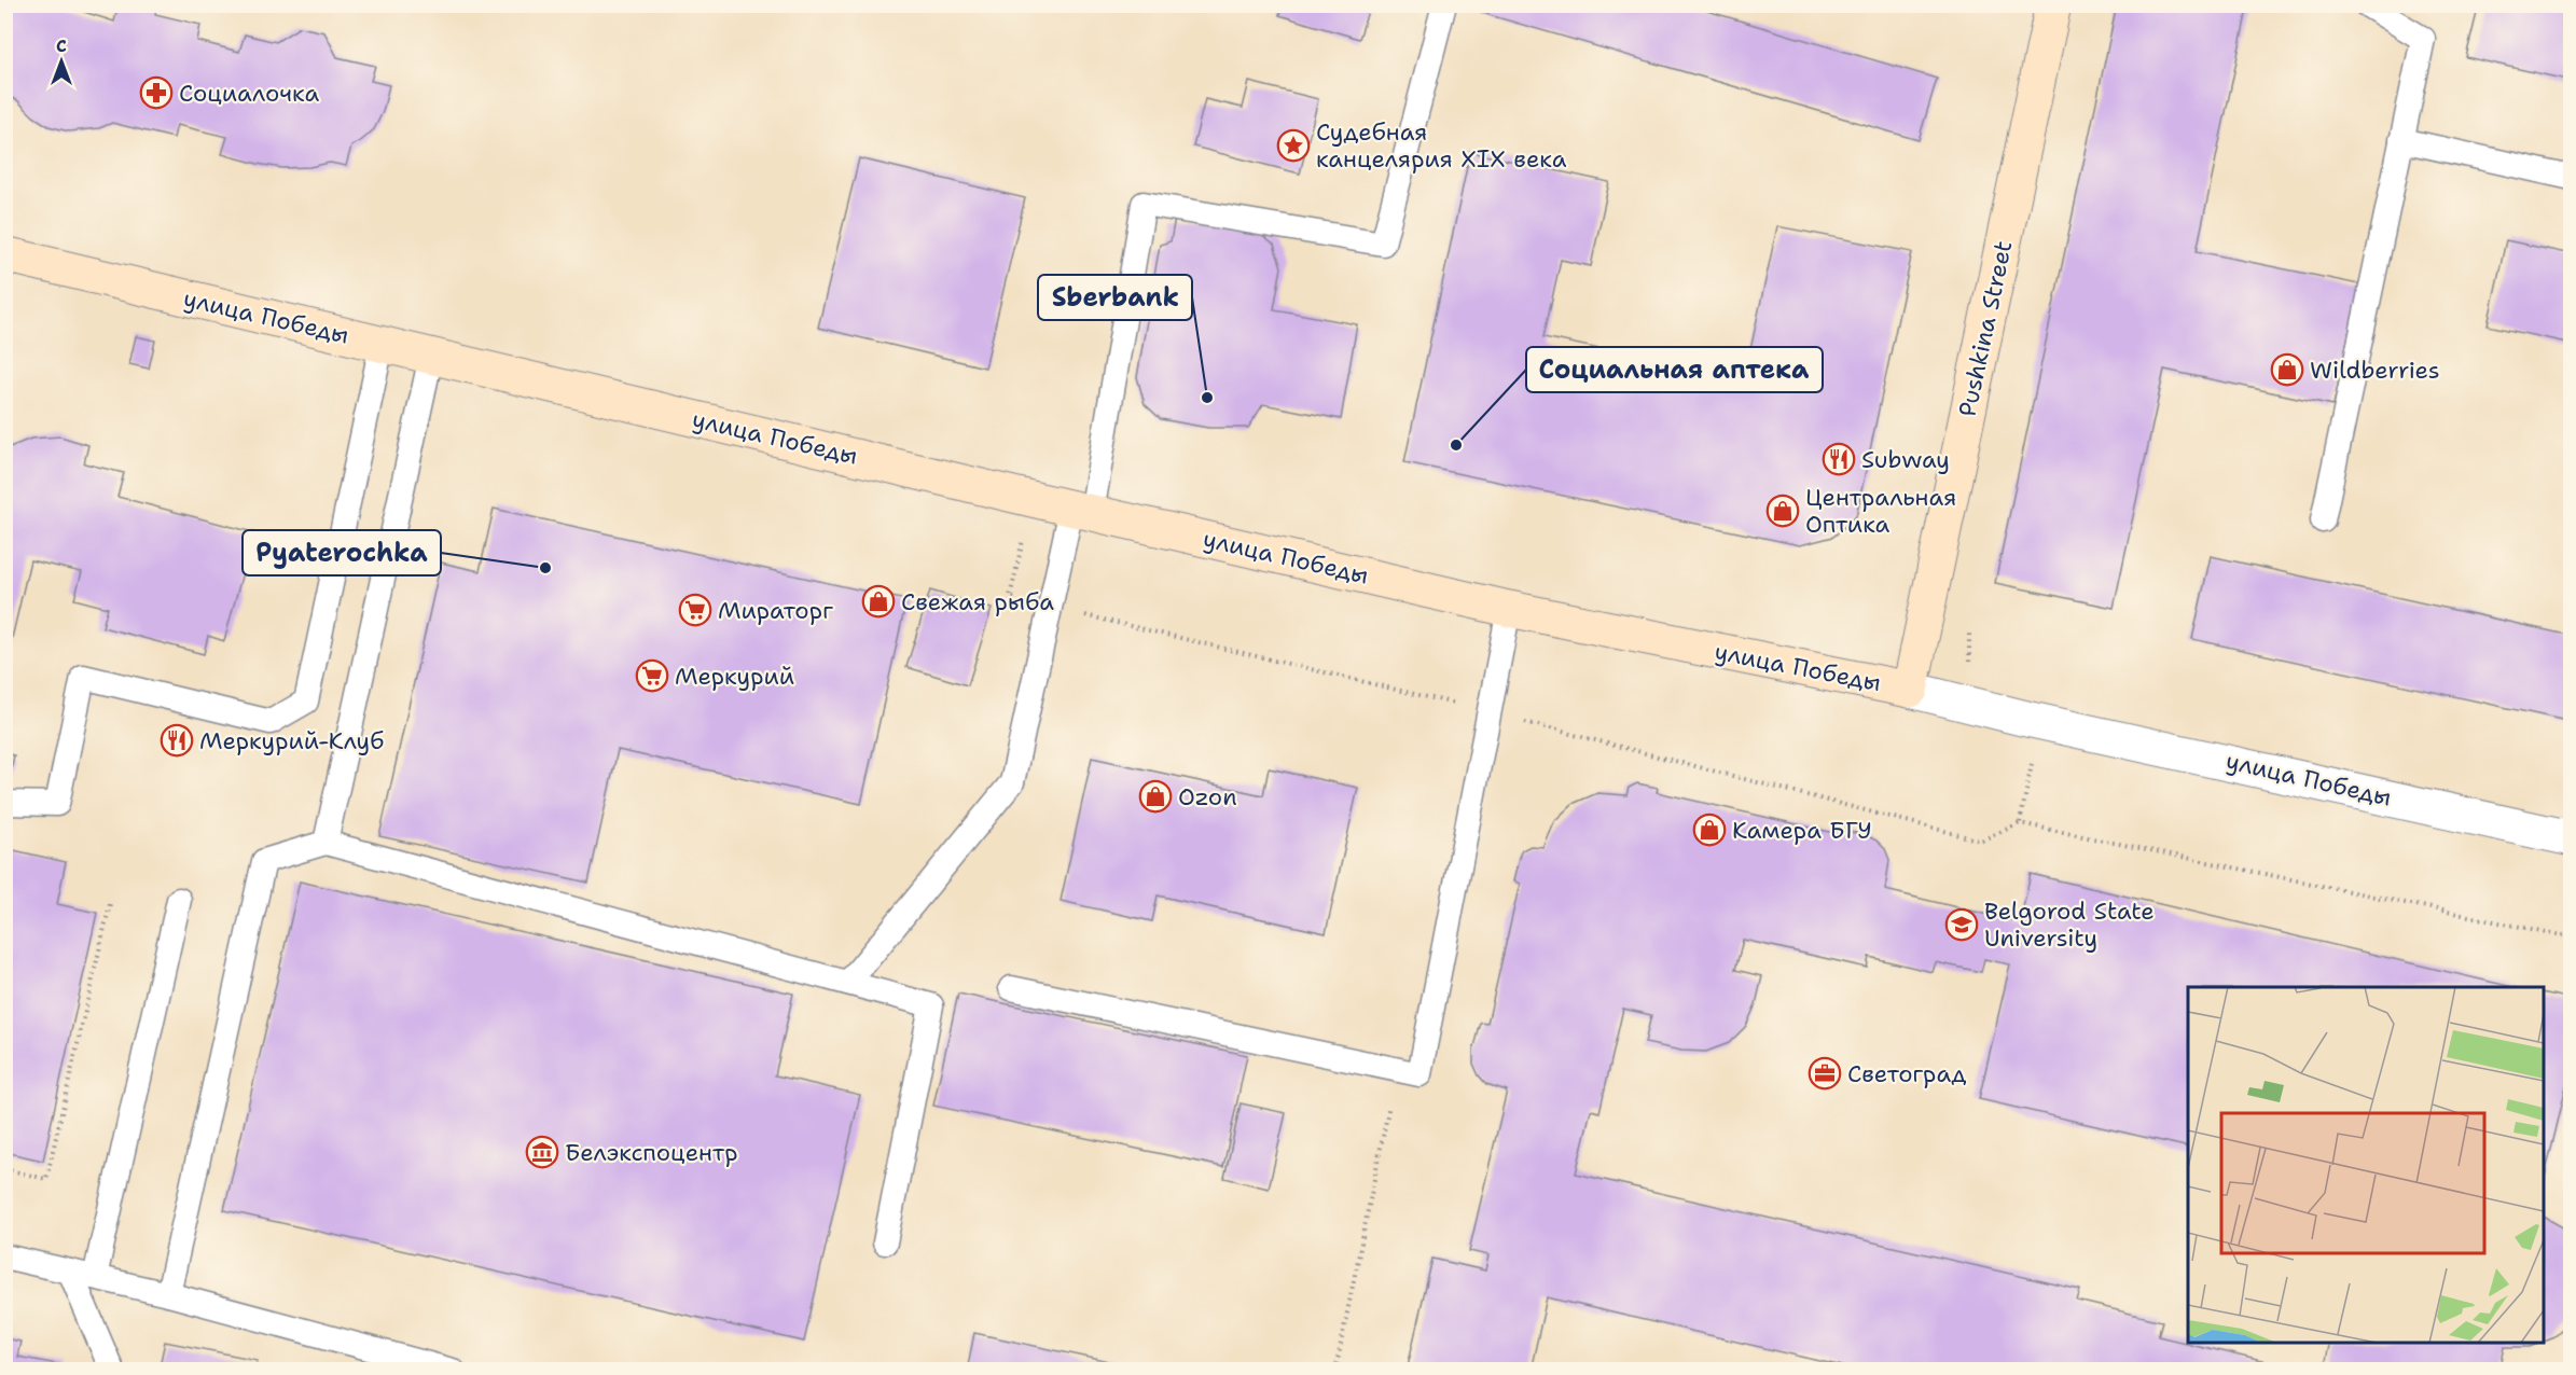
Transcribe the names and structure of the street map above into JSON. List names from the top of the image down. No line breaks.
{"streets":{"street":["улица Победы","Pushkina Street"]},"crossings":[["улица Победы","Pushkina Street"]],"places":{"pharmacy":["Социалочка"],"place":["Судебная канцелярия XIX века"],"shop":["Wildberries","Центральная Оптика","Свежая рыба","Ozon","Камера БГУ"],"other":["Sberbank","Социальная аптека","Pyaterochka"],"restaurant":["Subway","Меркурий-Клуб"],"supermarket":["Мираторг","Меркурий"],"school or university":["Belgorod State University"],"office":["Светоград"],"museum":["Белэкспоцентр"]},"north":"top"}
